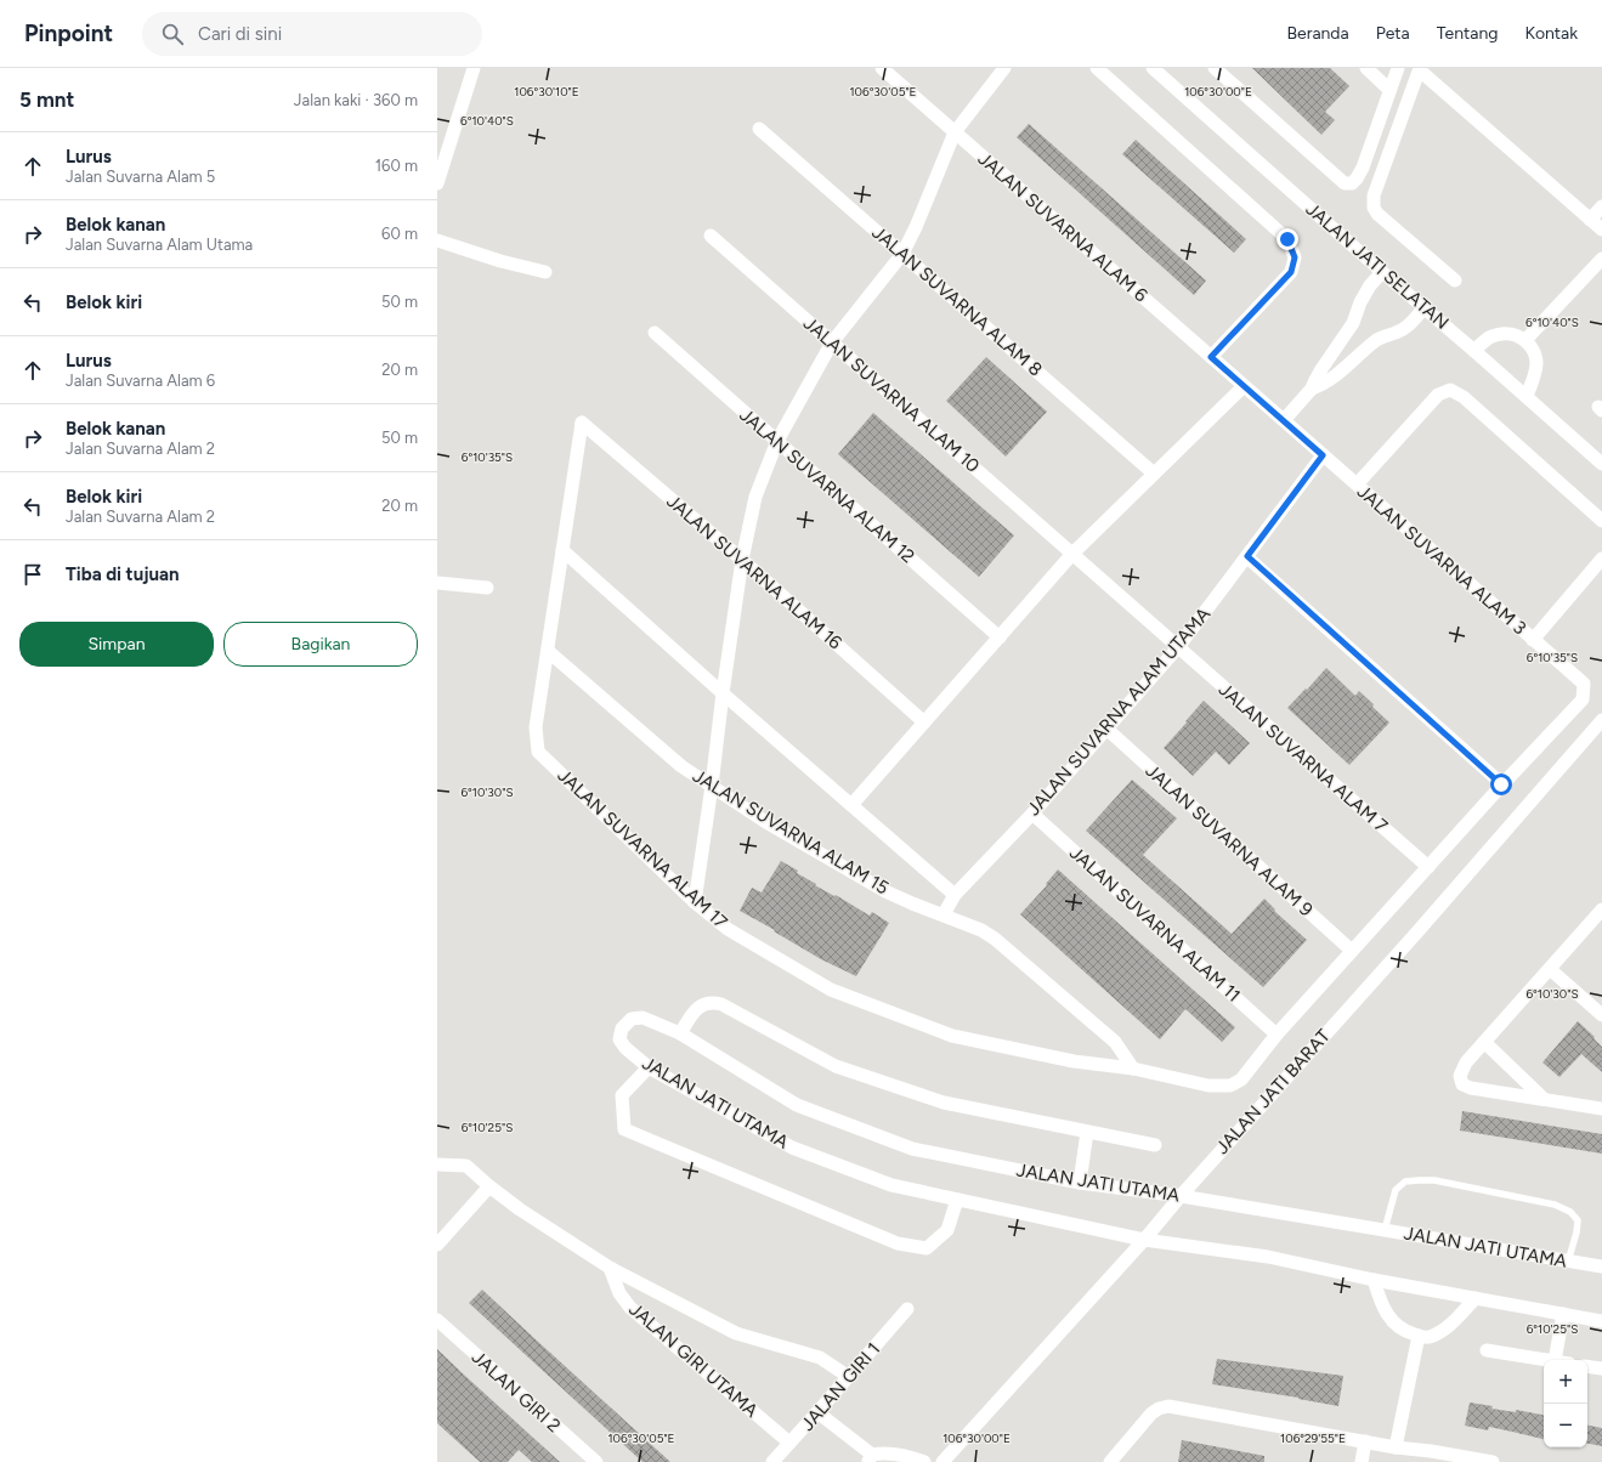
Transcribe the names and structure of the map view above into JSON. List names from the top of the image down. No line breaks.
{"streets":{"street":["JALAN SUVARNA ALAM 6","JALAN JATI SELATAN","JALAN SUVARNA ALAM 8","JALAN SUVARNA ALAM 10","JALAN SUVARNA ALAM 12","JALAN SUVARNA ALAM 3","JALAN SUVARNA ALAM 16","JALAN SUVARNA ALAM UTAMA","JALAN SUVARNA ALAM 7","JALAN SUVARNA ALAM 15","JALAN SUVARNA ALAM 9","JALAN SUVARNA ALAM 17","JALAN SUVARNA ALAM 11","JALAN JATI BARAT","JALAN JATI UTAMA","JALAN GIRI UTAMA","JALAN GIRI 1","JALAN GIRI 2"]},"crossings":[["JALAN SUVARNA ALAM 6","JALAN SUVARNA ALAM 3"],["JALAN SUVARNA ALAM 10","JALAN SUVARNA ALAM UTAMA"],["JALAN SUVARNA ALAM 10","JALAN SUVARNA ALAM 7"],["JALAN SUVARNA ALAM 3","JALAN SUVARNA ALAM UTAMA"],["JALAN SUVARNA ALAM 3","JALAN SUVARNA ALAM 17"],["JALAN SUVARNA ALAM UTAMA","JALAN SUVARNA ALAM 7"],["JALAN SUVARNA ALAM UTAMA","JALAN SUVARNA ALAM 15"],["JALAN SUVARNA ALAM UTAMA","JALAN SUVARNA ALAM 9"],["JALAN SUVARNA ALAM UTAMA","JALAN SUVARNA ALAM 11"],["JALAN SUVARNA ALAM 7","JALAN SUVARNA ALAM 17"],["JALAN SUVARNA ALAM 15","JALAN SUVARNA ALAM 17"],["JALAN SUVARNA ALAM 9","JALAN SUVARNA ALAM 17"],["JALAN SUVARNA ALAM 17","JALAN SUVARNA ALAM 11"],["JALAN JATI BARAT","JALAN JATI UTAMA"],["JALAN GIRI UTAMA","JALAN GIRI 1"]],"page":{"header":"Pinpoint","search":"Cari di sini","nav":["Beranda","Peta","Tentang","Kontak"],"heading":["5 mnt","Jalan kaki · 360 m"],"list":[["Lurus","Jalan Suvarna Alam 5","160 m"],["Belok kanan","Jalan Suvarna Alam Utama","60 m"],["Belok kiri","50 m"],["Lurus","Jalan Suvarna Alam 6","20 m"],["Belok kanan","Jalan Suvarna Alam 2","50 m"],["Belok kiri","Jalan Suvarna Alam 2","20 m"],"Tiba di tujuan"],"buttons":["Simpan","Bagikan"],"map_buttons":["+","−"]},"coordinates":["106°30'10\"E","106°30'05\"E","106°30'00\"E","6°10'40\"S","6°10'35\"S","6°10'30\"S","6°10'25\"S","106°29'55\"E"]}
